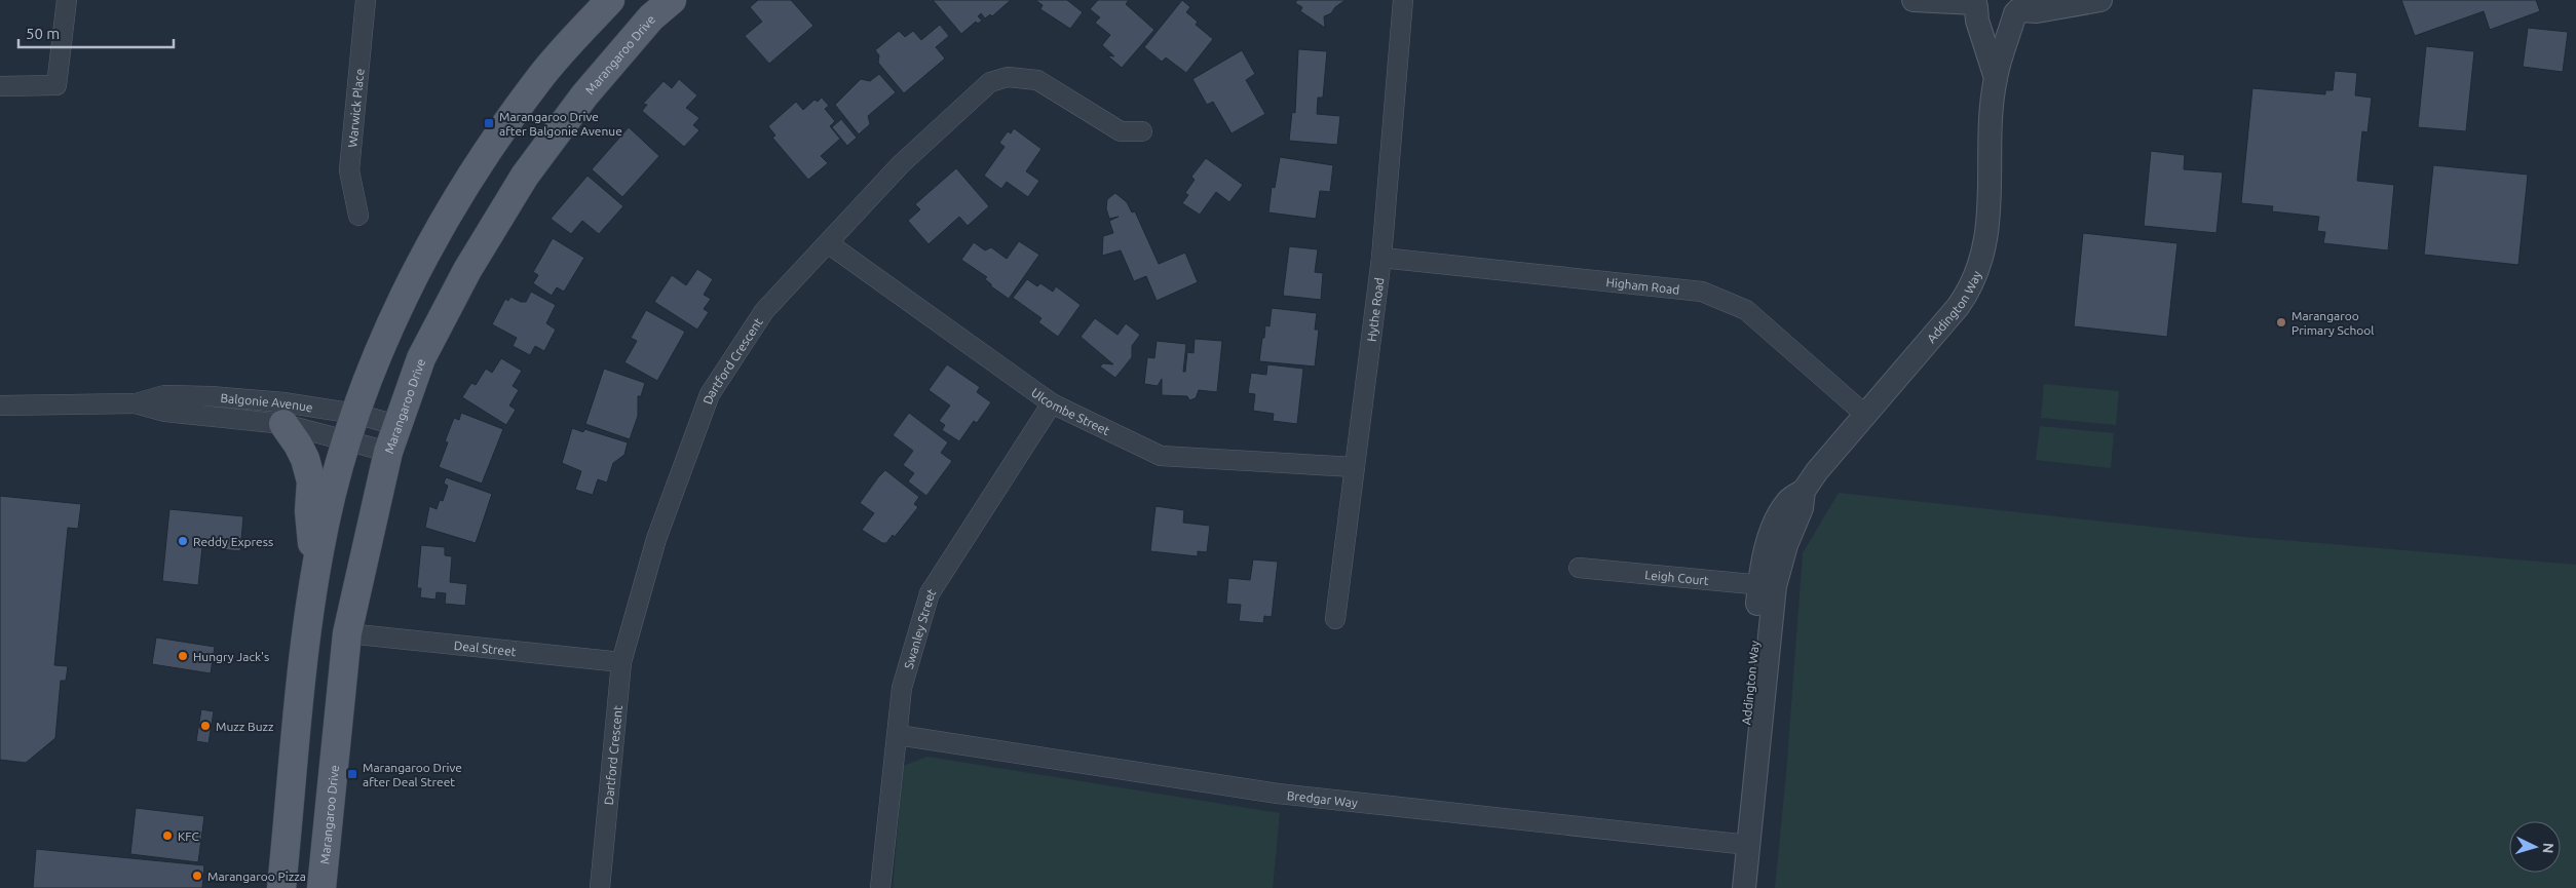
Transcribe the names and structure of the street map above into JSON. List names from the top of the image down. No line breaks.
{"streets":{"main road":["Marangaroo Drive"],"street":["Warwick Place","Higham Road","Addington Way","Hythe Road","Dartford Crescent","Balgonie Avenue","Ulcombe Street","Leigh Court","Swanley Street","Deal Street","Bredgar Way"]},"crossings":[["Marangaroo Drive","Balgonie Avenue"],["Marangaroo Drive","Deal Street"],["Higham Road","Addington Way"],["Higham Road","Hythe Road"],["Addington Way","Leigh Court"],["Addington Way","Bredgar Way"],["Hythe Road","Ulcombe Street"],["Dartford Crescent","Ulcombe Street"],["Dartford Crescent","Deal Street"],["Ulcombe Street","Swanley Street"],["Swanley Street","Bredgar Way"]],"places":{"transit":["Marangaroo Drive after Balgonie Avenue","Marangaroo Drive after Deal Street"],"other":["Marangaroo Primary School","Reddy Express","Hungry Jack's","Muzz Buzz","KFC","Marangaroo Pizza"]},"scale_bar":"50 m","north":"right"}
